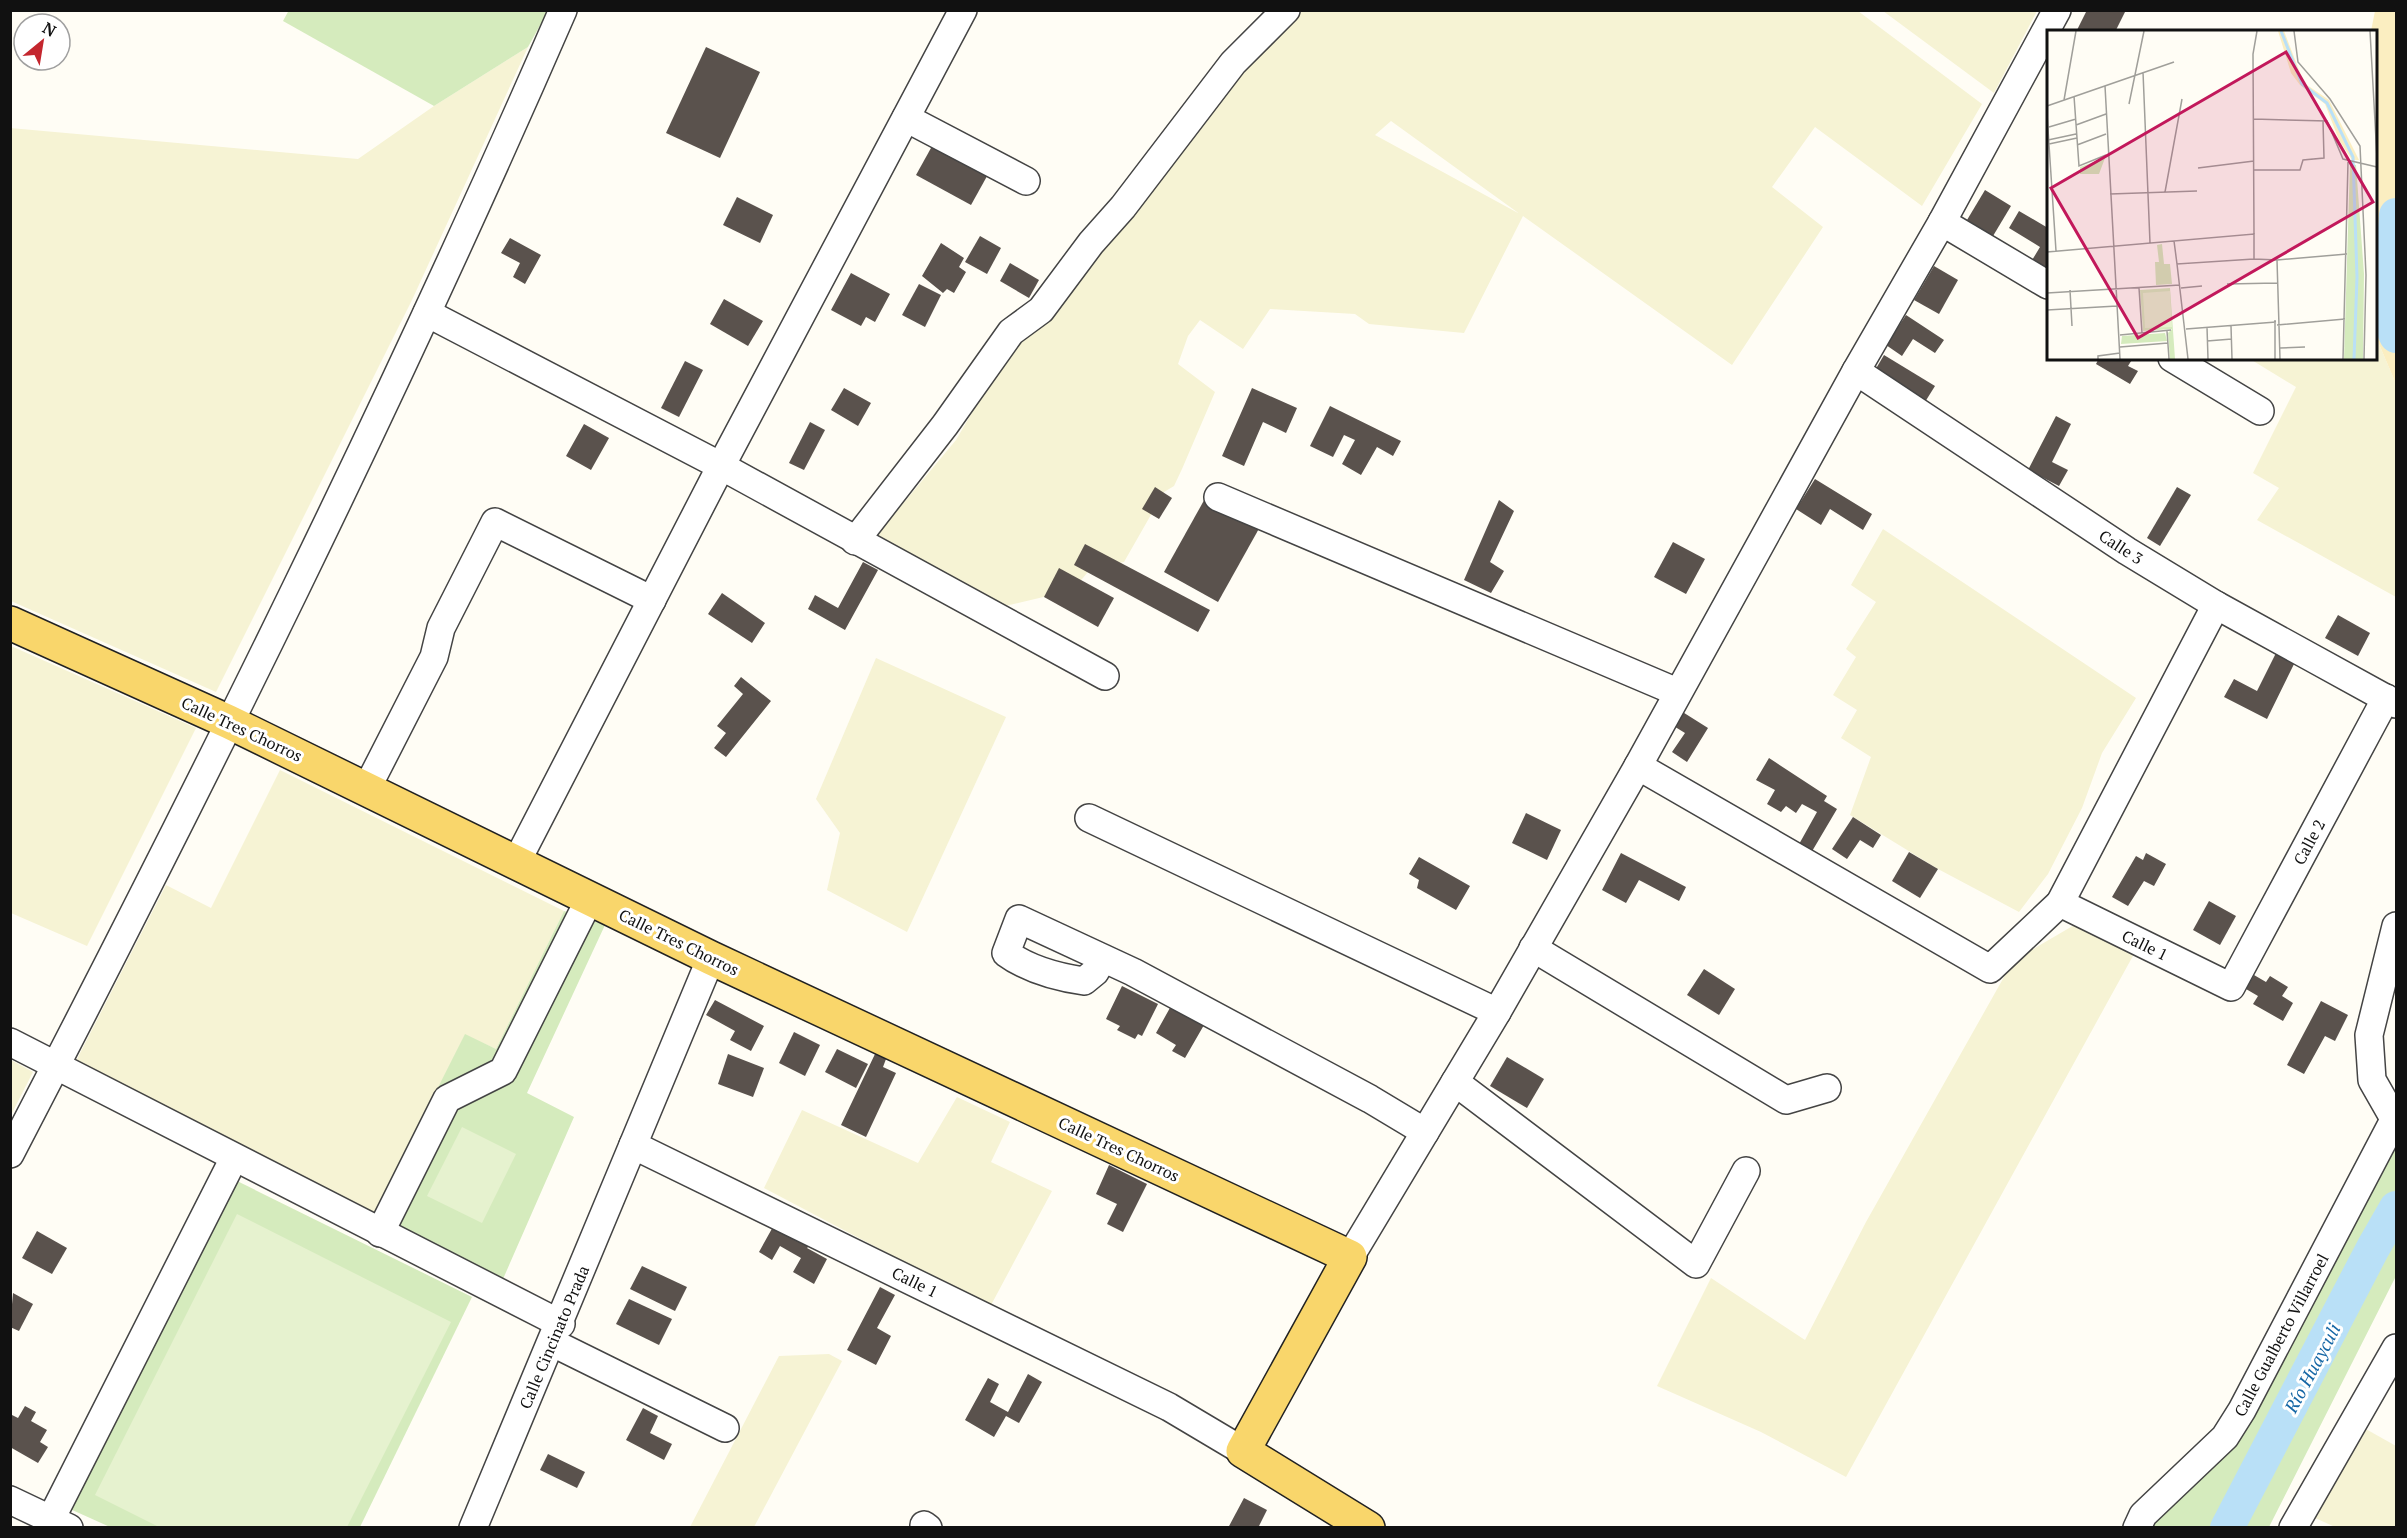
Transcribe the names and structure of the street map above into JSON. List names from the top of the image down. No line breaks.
{"streets":{"main road":["Calle Tres Chorros","Calle 1"],"street":["Calle 3","Calle 2","Calle Gualberto Villarroel","Calle Cincinato Prada"]},"crossings":[["Calle 3","Calle 2"],["Calle 2","Calle 1"],["Calle 1","Calle Cincinato Prada"]],"water":["Río Huayculi"],"north":"top right"}
